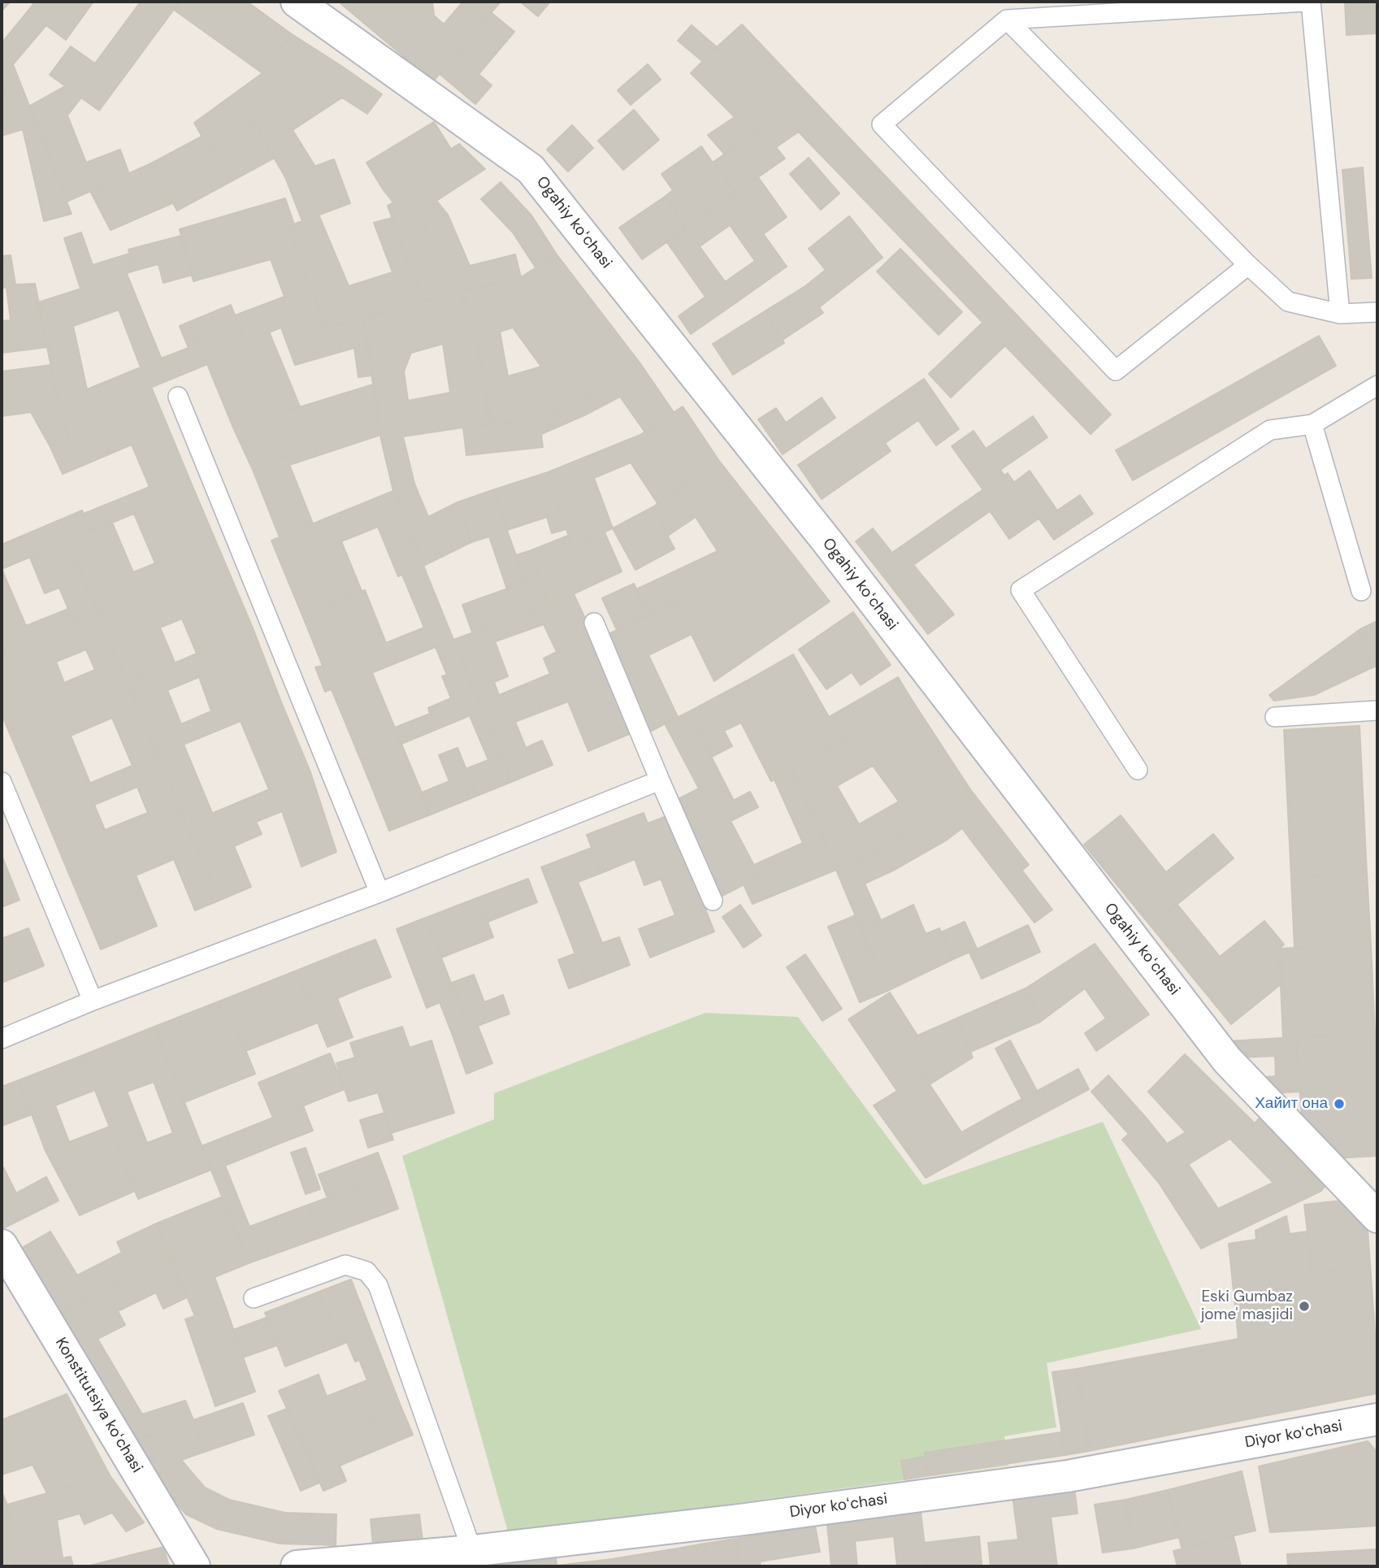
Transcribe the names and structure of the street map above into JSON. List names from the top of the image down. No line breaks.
{"streets":{"street":["Ogahiy koʻchasi","Konstitutsiya koʻchasi","Diyor koʻchasi"]},"places":["Хайит она","Eski Gumbaz jome' masjidi"]}
